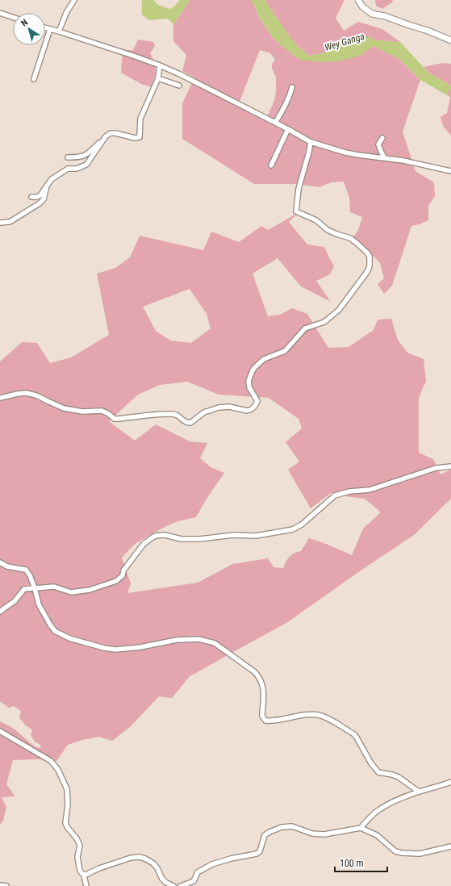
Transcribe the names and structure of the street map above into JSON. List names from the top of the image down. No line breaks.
{"water":["Wey Ganga"],"scale_bar":"100 m","north":"top left"}
